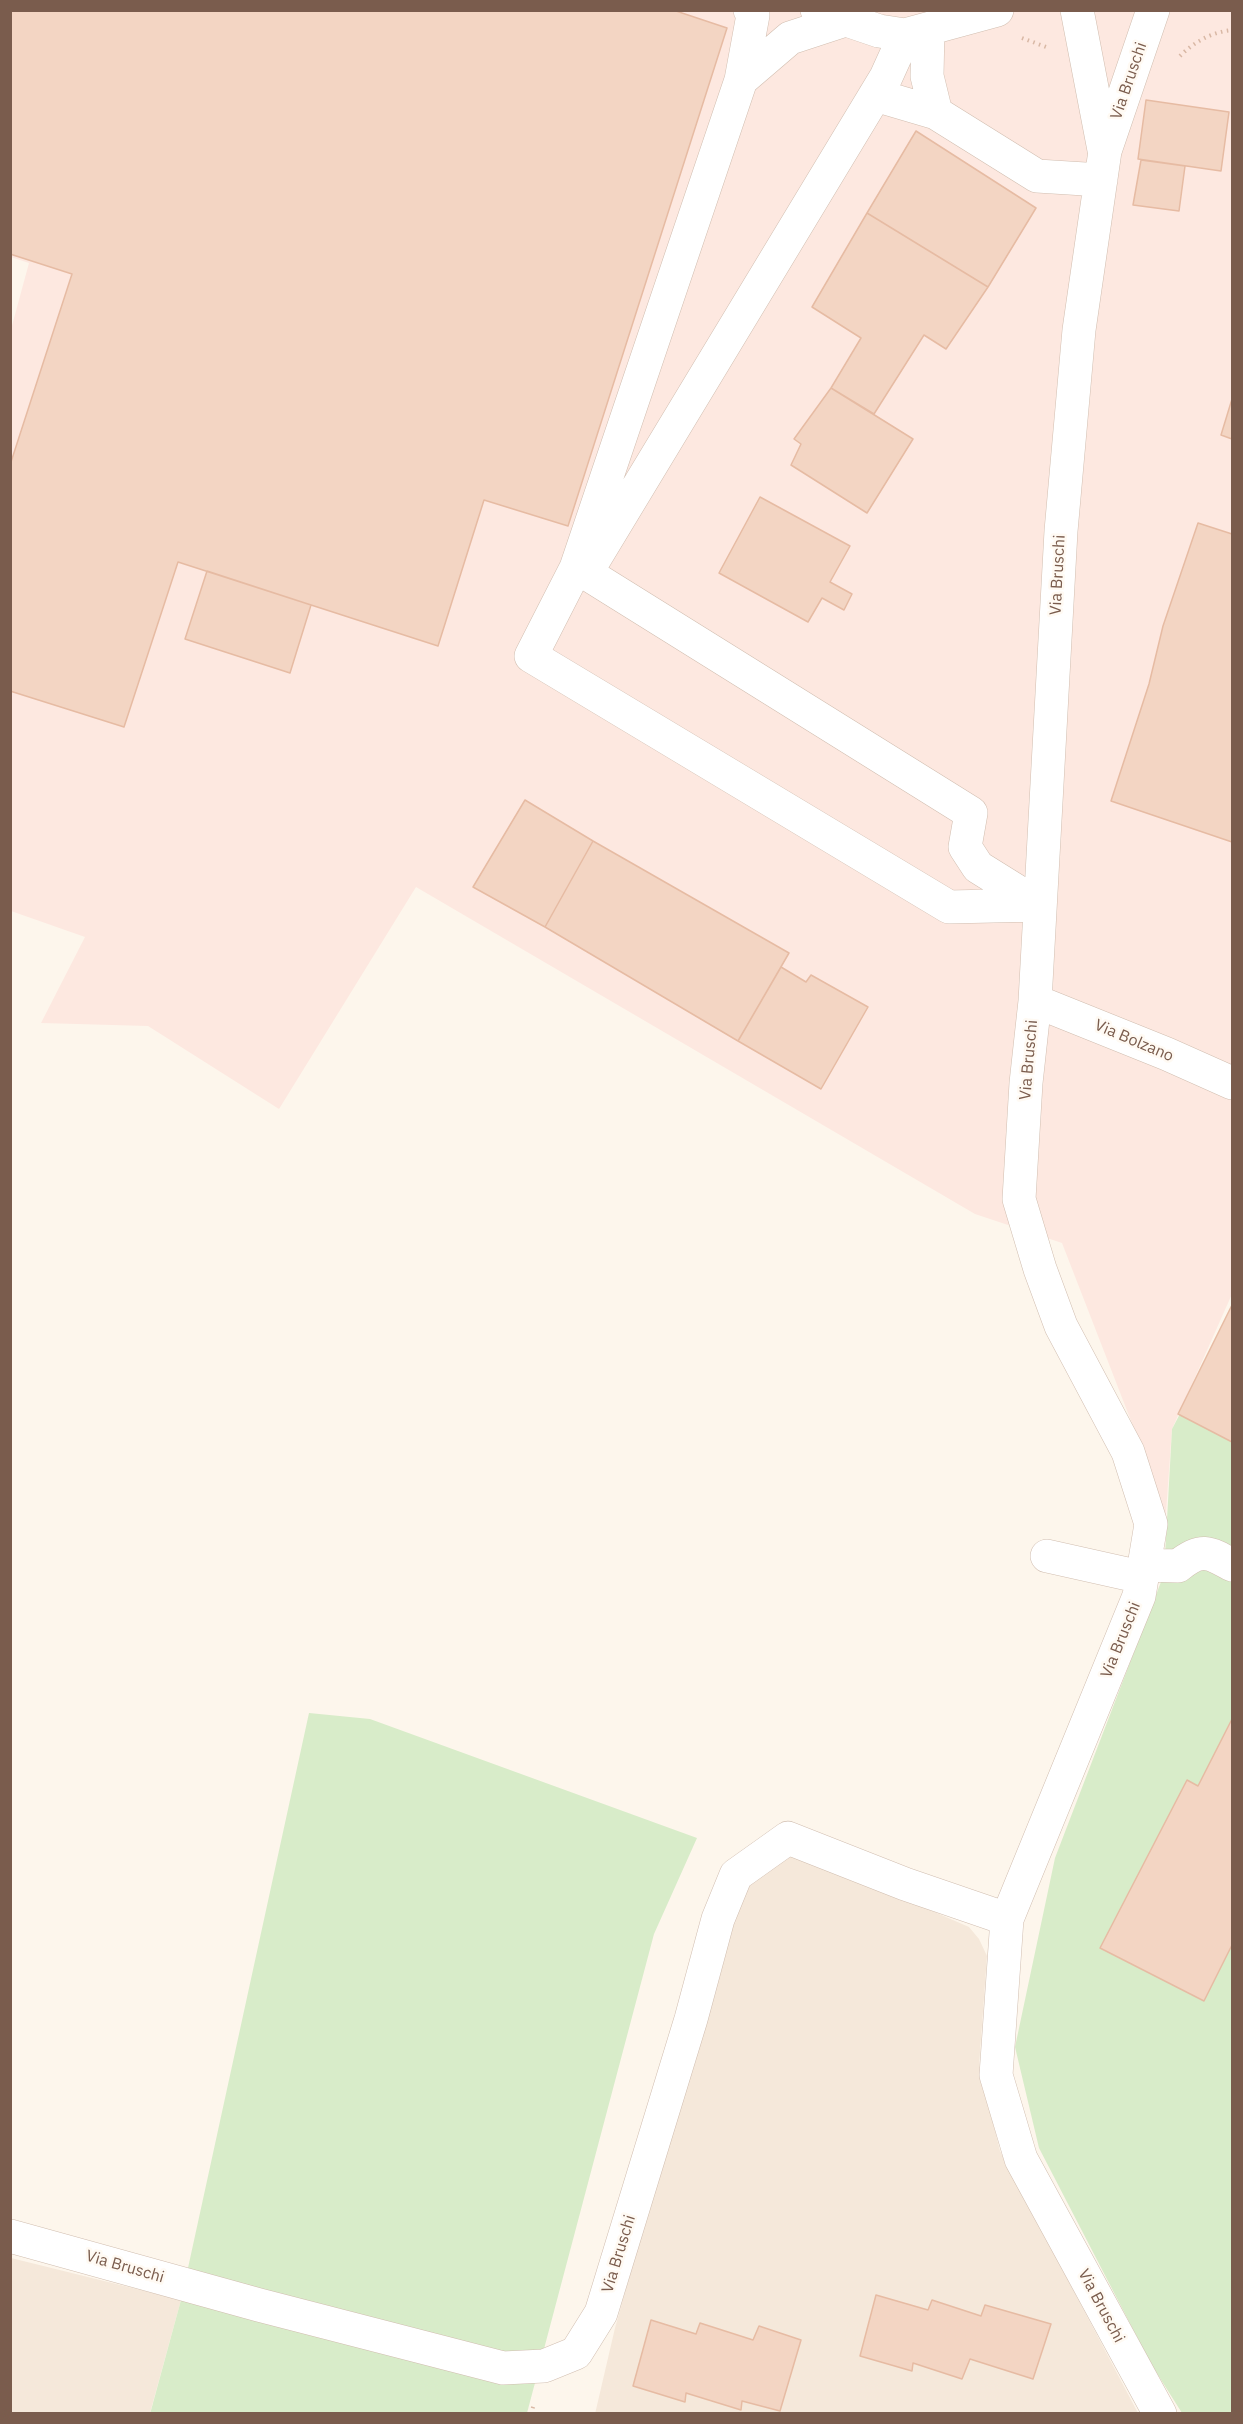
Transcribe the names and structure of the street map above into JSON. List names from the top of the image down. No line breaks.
{"streets":{"street":["Via Bruschi","Via Bolzano"]},"crossings":[["Via Bruschi","Via Bolzano"]]}
